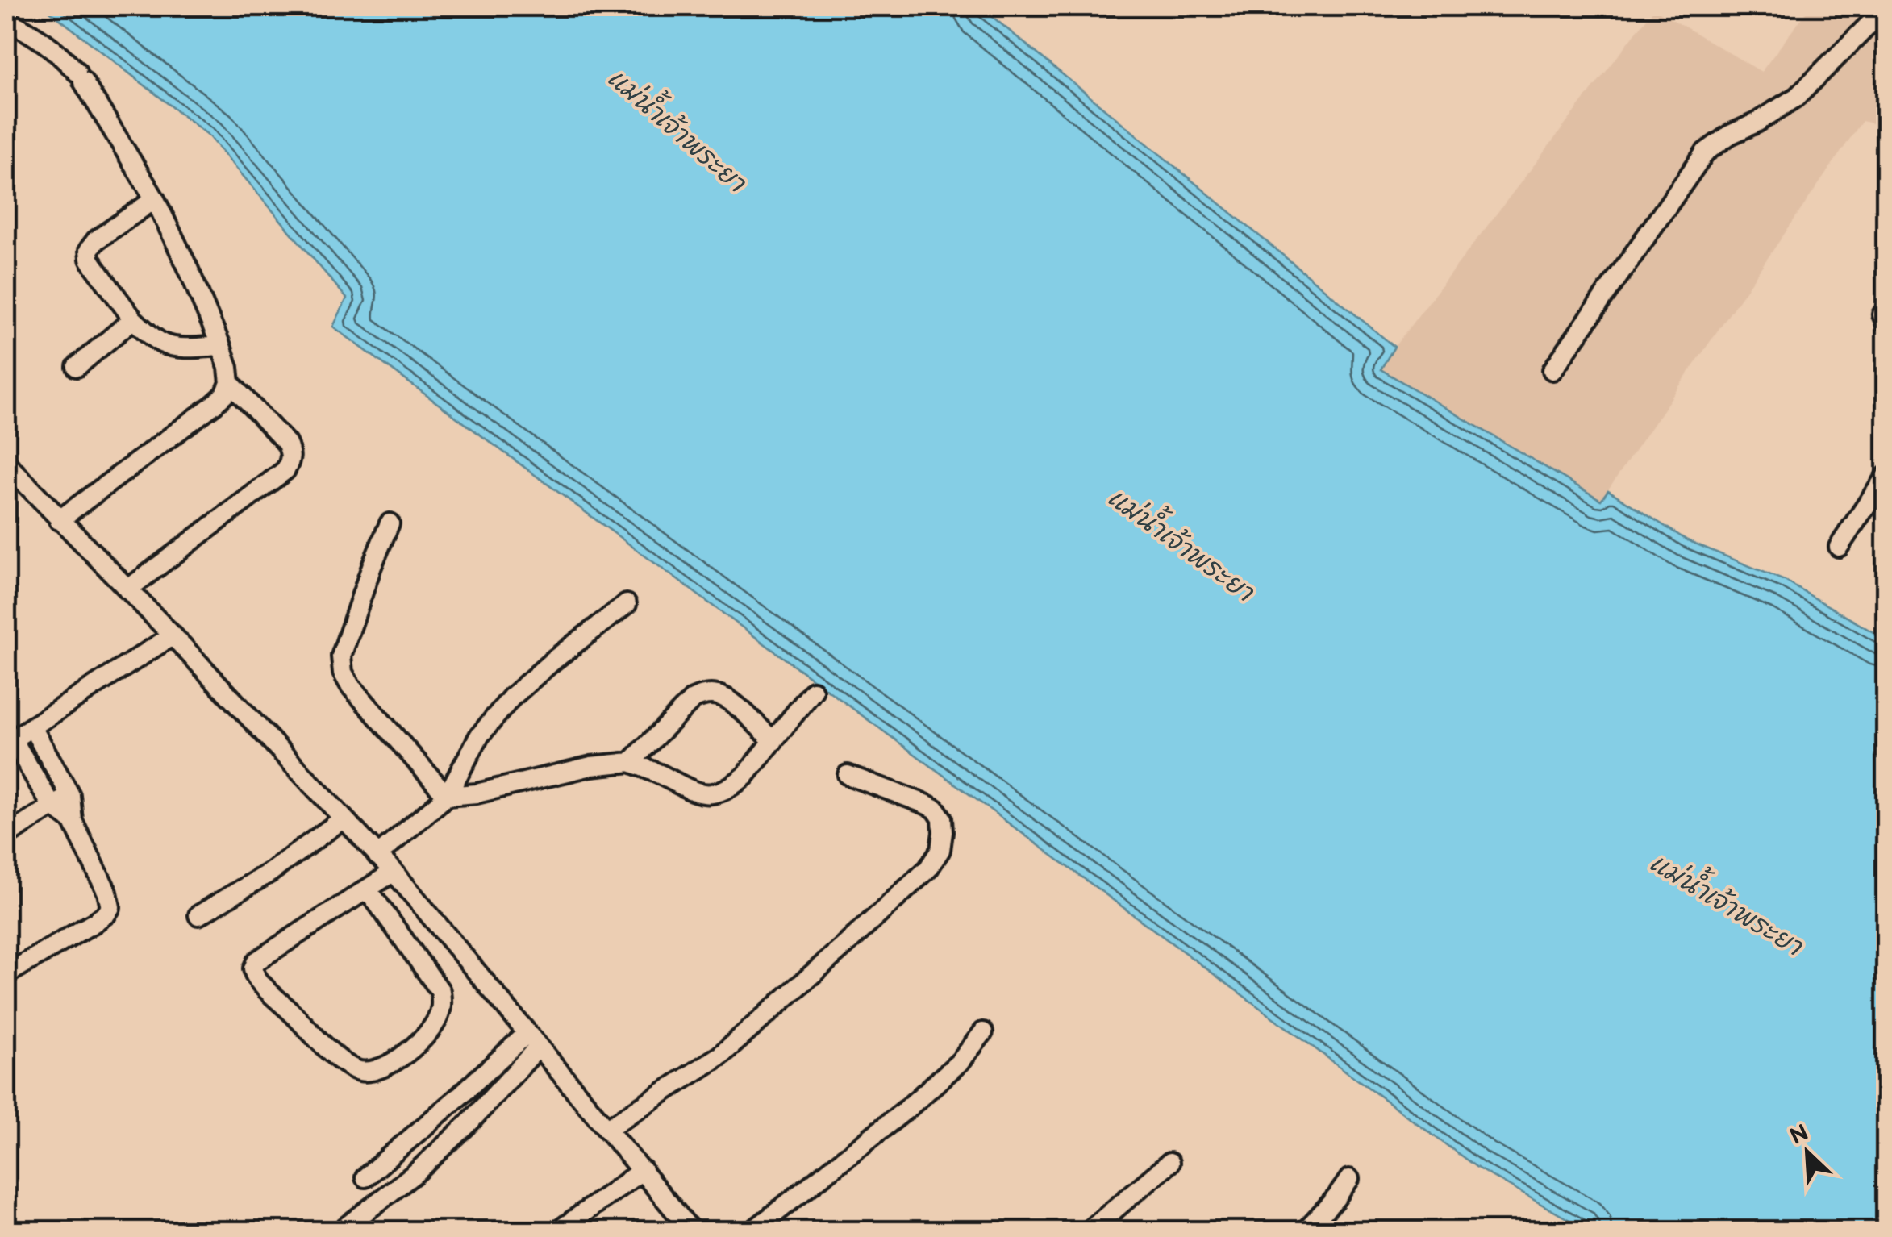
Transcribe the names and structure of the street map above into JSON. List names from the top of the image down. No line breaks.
{"water":["แม่น้ำเจ้าพระยา"],"north":"top left"}
